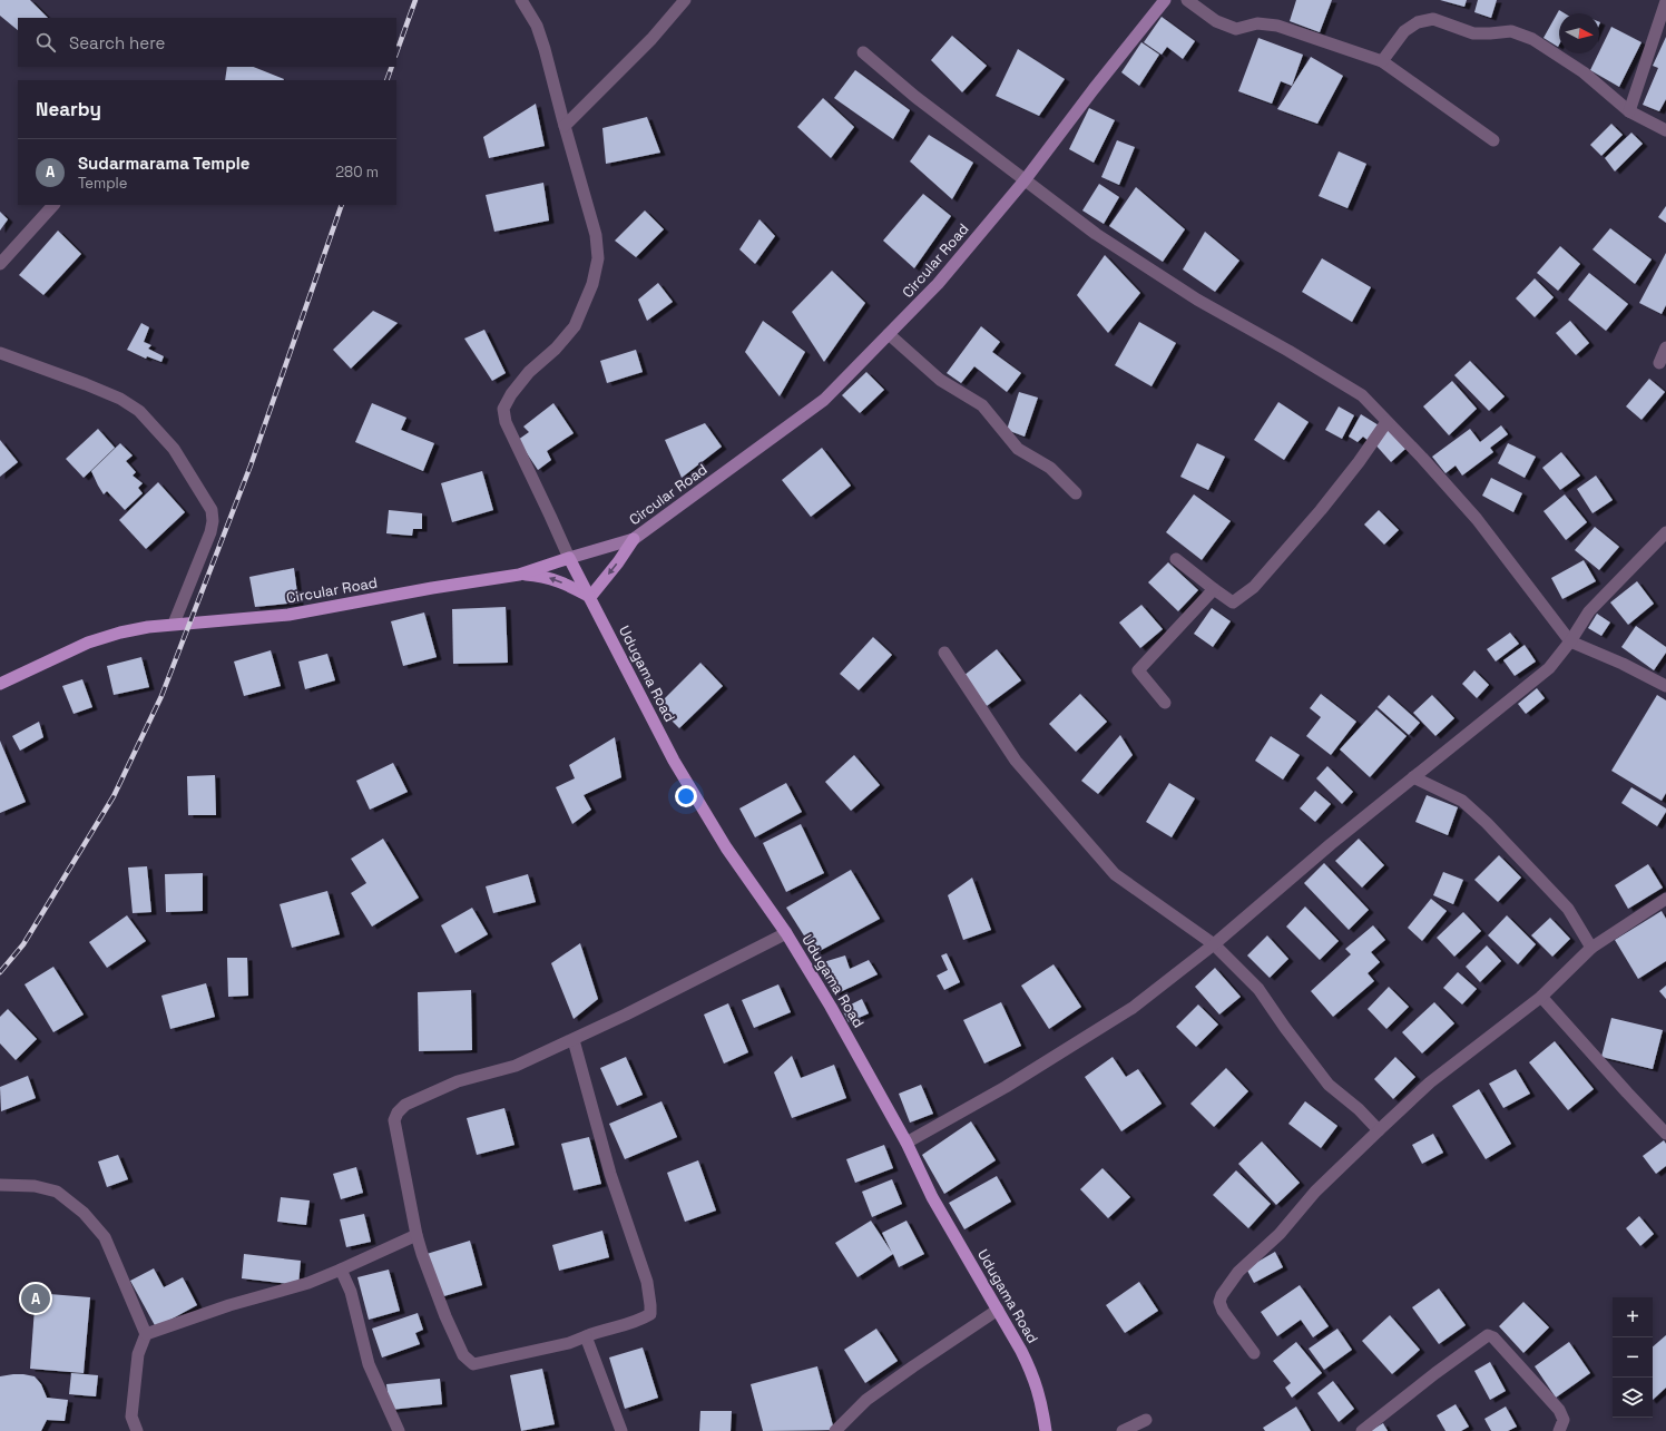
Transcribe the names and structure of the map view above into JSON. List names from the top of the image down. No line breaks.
{"streets":{"main road":["Circular Road","Udugama Road"]},"crossings":[["Circular Road","Udugama Road"]],"north":"right","page":{"search":"Search here","heading":"Nearby","list":[{"mark":"A","name":"Sudarmarama Temple","note":"Temple","value":"280 m"}],"pins":"A","map_buttons":["+","−"]}}
